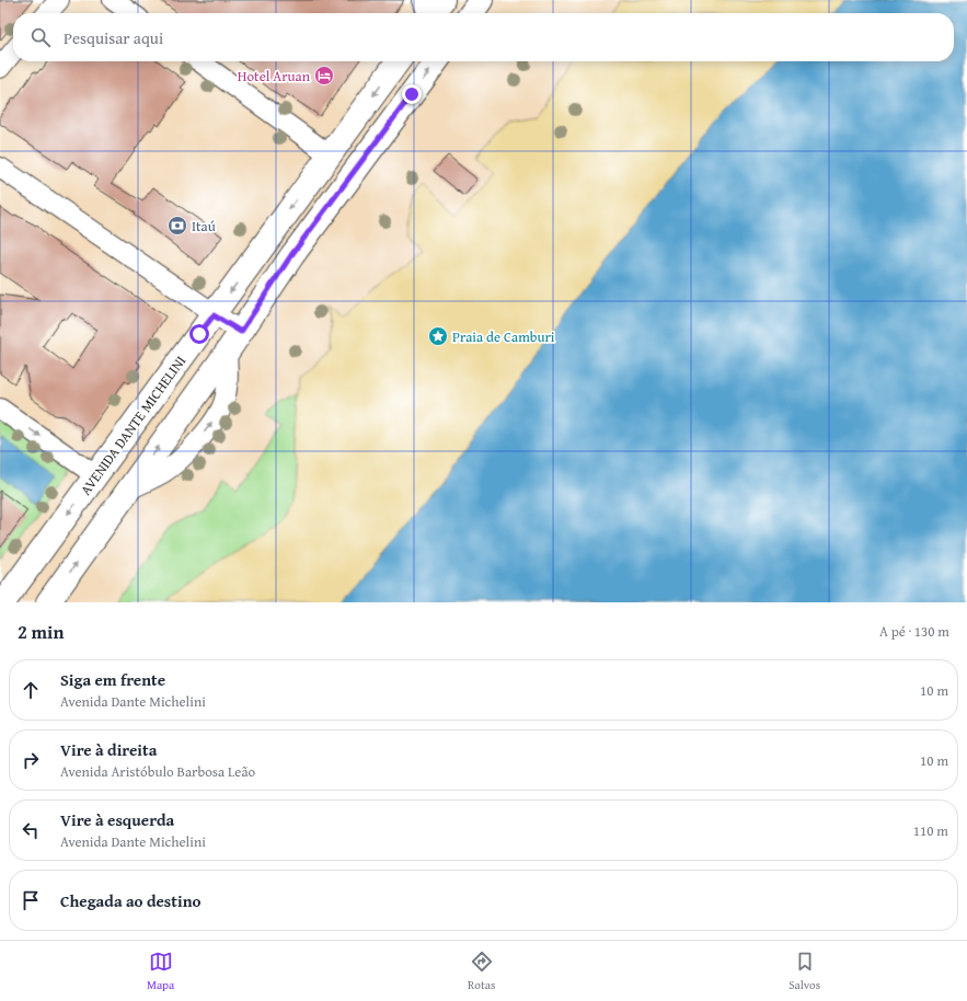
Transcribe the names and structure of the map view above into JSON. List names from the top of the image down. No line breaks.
{"streets":{"main road":["AVENIDA DANTE MICHELINI"]},"places":{"hotel":["Hotel Aruan"],"bank":["Itaú"],"place":["Praia de Camburi"]},"page":{"search":"Pesquisar aqui","heading":["2 min","A pé · 130 m"],"list":[["Siga em frente","Avenida Dante Michelini","10 m"],["Vire à direita","Avenida Aristóbulo Barbosa Leão","10 m"],["Vire à esquerda","Avenida Dante Michelini","110 m"],"Chegada ao destino"],"nav":["Mapa","Rotas","Salvos"]}}
